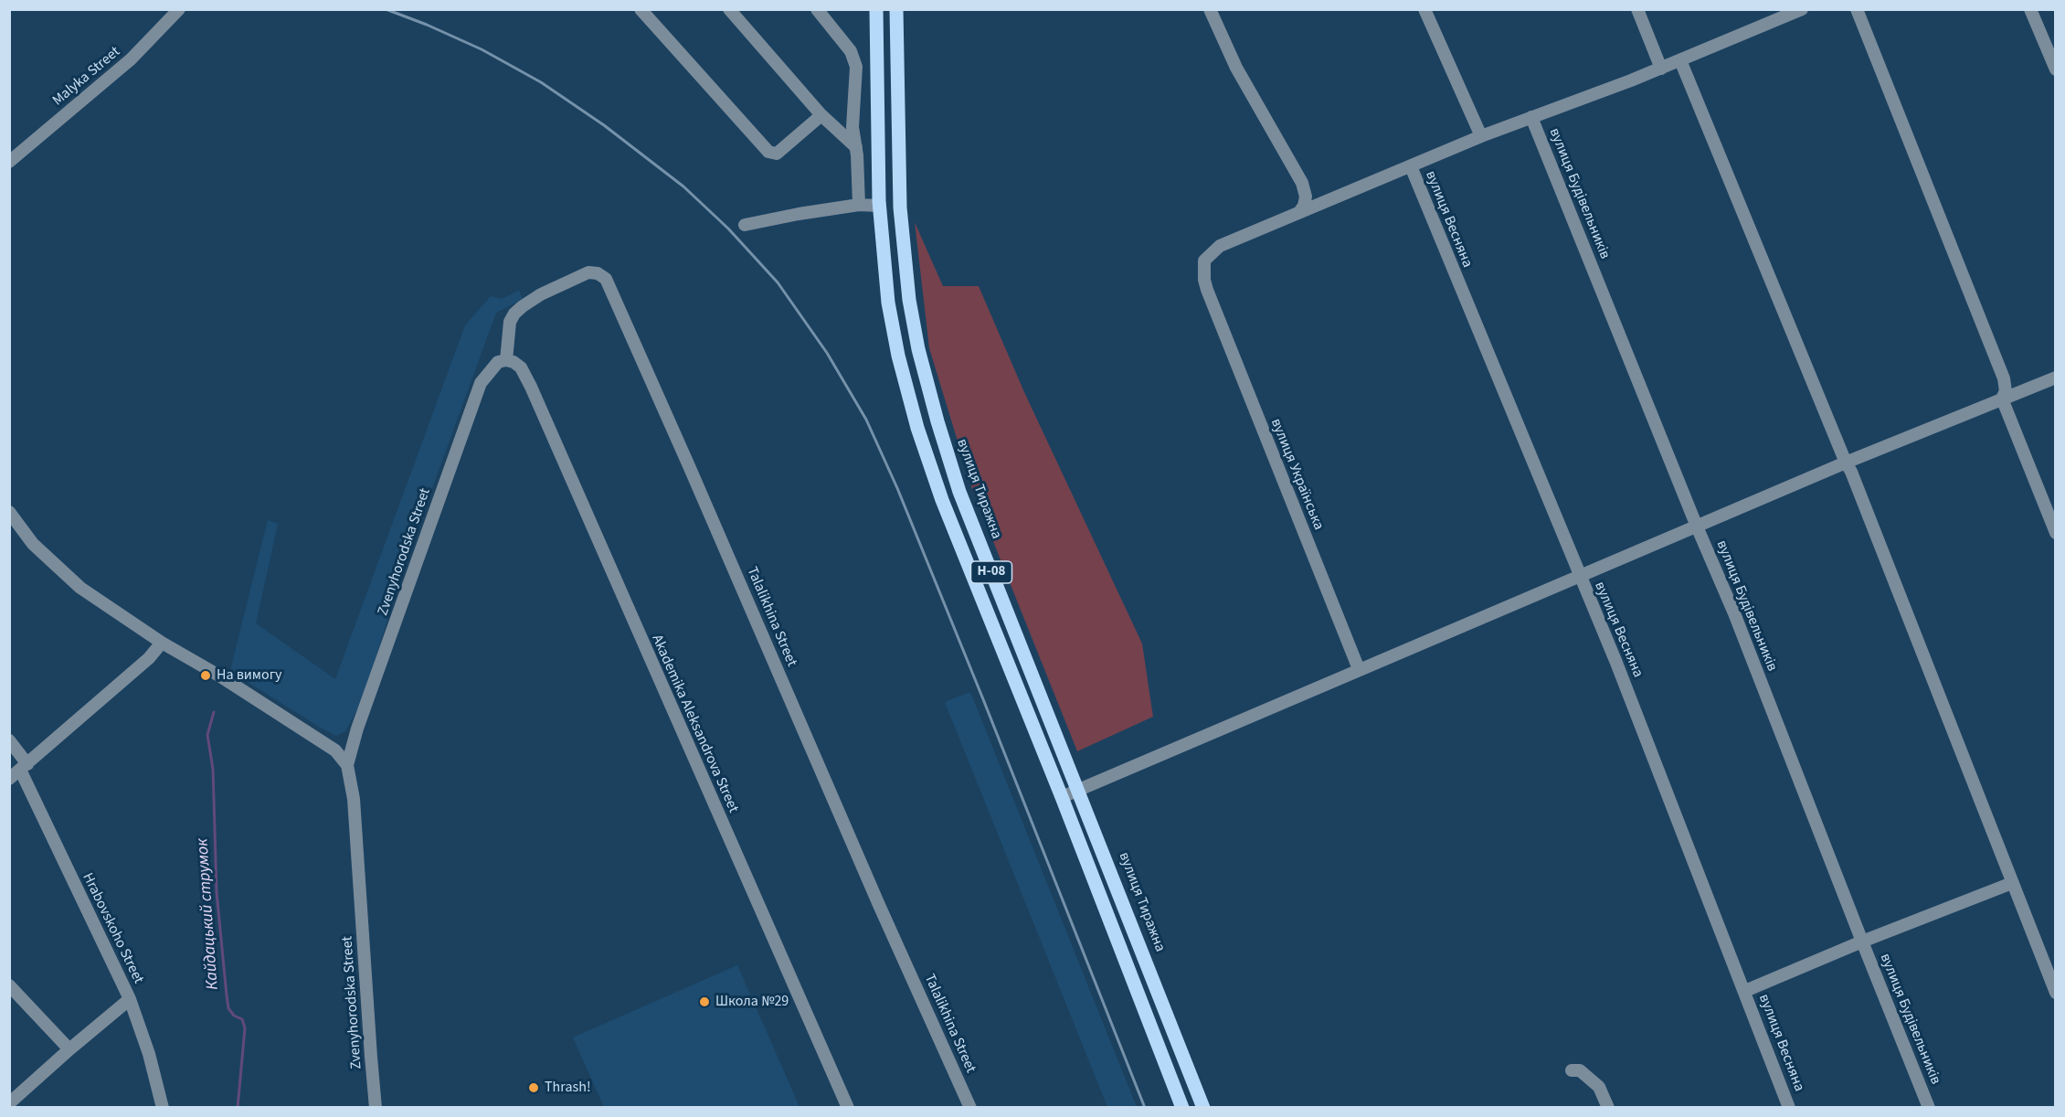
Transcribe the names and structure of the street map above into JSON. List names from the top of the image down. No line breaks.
{"streets":{"main road":["вулиця Тиражна","Н-08"],"street":["Malyka Street","вулиця Будівельників","вулиця Весняна","вулиця Українська","Zvenyhorodska Street","Talalikhina Street","Akademika Aleksandrova Street","Hrabovskoho Street"]},"crossings":[["Zvenyhorodska Street","Talalikhina Street"],["Zvenyhorodska Street","Akademika Aleksandrova Street"],["Talalikhina Street","Akademika Aleksandrova Street"]],"water":["Кайдацький струмок"],"places":["На вимогу","Школа №29","Thrash!"]}
